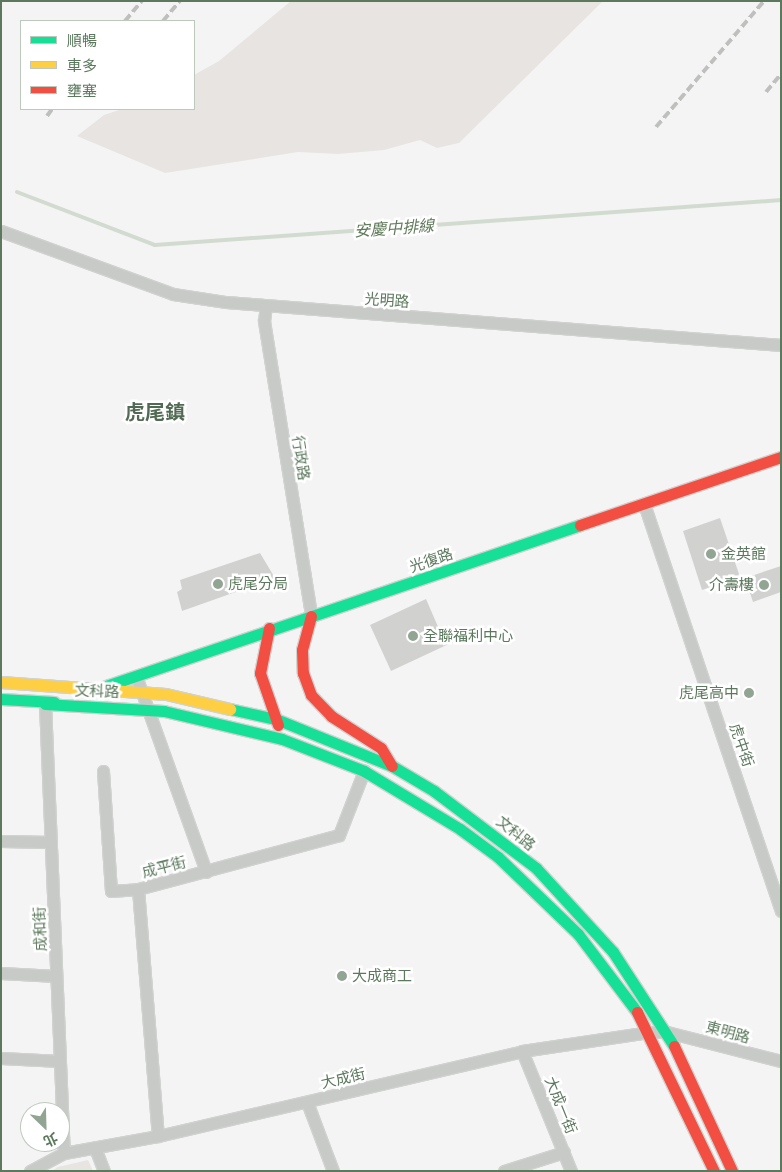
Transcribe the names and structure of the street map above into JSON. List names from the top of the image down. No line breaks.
{"streets":{"main road":["光復路","文科路"],"street":["光明路","行政路","虎中街","成平街","成和街","東明路","大成街","大成一街"]},"crossings":[["光明路","行政路"],["行政路","光復路"],["光復路","文科路"],["光復路","虎中街"],["光復路","成和街"],["文科路","成平街"],["文科路","成和街"],["文科路","東明路"],["文科路","大成街"],["成平街","大成街"],["成和街","大成街"],["東明路","大成街"],["大成街","大成一街"]],"districts":["虎尾鎮"],"water":["安慶中排線"],"places":["金英館","虎尾分局","介壽樓","全聯福利中心","虎尾高中","大成商工"],"legend":["順暢","車多","壅塞"],"north":"bottom right"}
